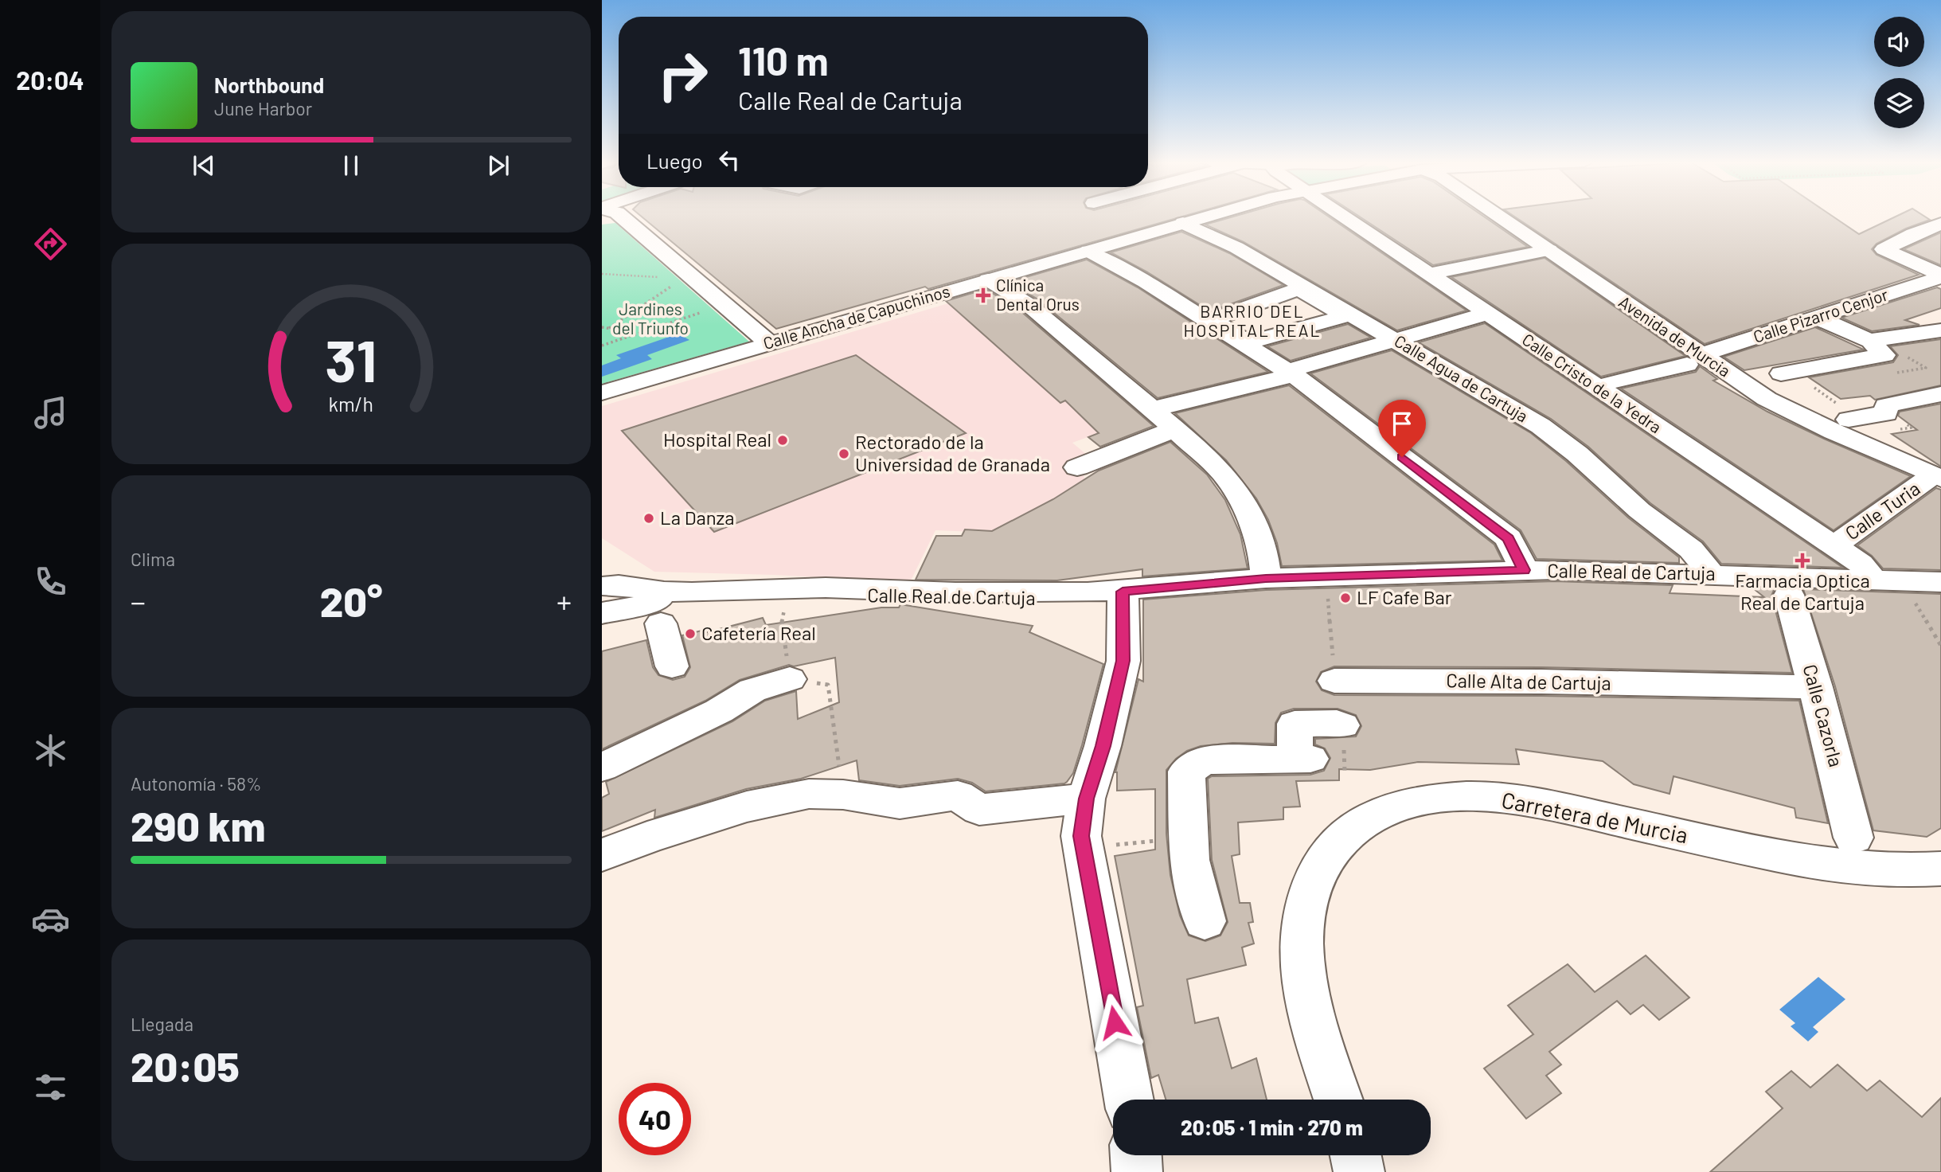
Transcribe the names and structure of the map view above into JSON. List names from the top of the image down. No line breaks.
{"streets":{"street":["Calle Pizarro Cenjor","Calle Ancha de Capuchinos","Avenida de Murcia","Calle Agua de Cartuja","Calle Cristo de la Yedra","Calle Turia","Calle Real de Cartuja","Calle Alta de Cartuja","Calle Cazorla","Carretera de Murcia"]},"crossings":[["Calle Pizarro Cenjor","Avenida de Murcia"],["Calle Ancha de Capuchinos","Calle Agua de Cartuja"],["Avenida de Murcia","Calle Turia"],["Calle Agua de Cartuja","Calle Real de Cartuja"],["Calle Cristo de la Yedra","Calle Turia"],["Calle Cristo de la Yedra","Calle Real de Cartuja"],["Calle Alta de Cartuja","Calle Cazorla"]],"districts":["BARRIO DEL HOSPITAL REAL"],"parks":["Jardines del Triunfo"],"places":{"health":["Clínica Dental Orus","Farmacia Optica Real de Cartuja"],"other":["Hospital Real","Rectorado de la Universidad de Granada","La Danza","LF Cafe Bar","Cafetería Real"]},"page":{"tabs":"20:04","turn":["110 m","Calle Real de Cartuja"],"song":["Northbound","June Harbor"],"then":"Luego","tile":["Clima",["Autonomía · 58%","290 km"],["Llegada","20:05"]],"heat":["−","20°","+"],"limit":"40","trip":"20:05 · 1 min · 270 m","gauge":["31","km/h"]}}
